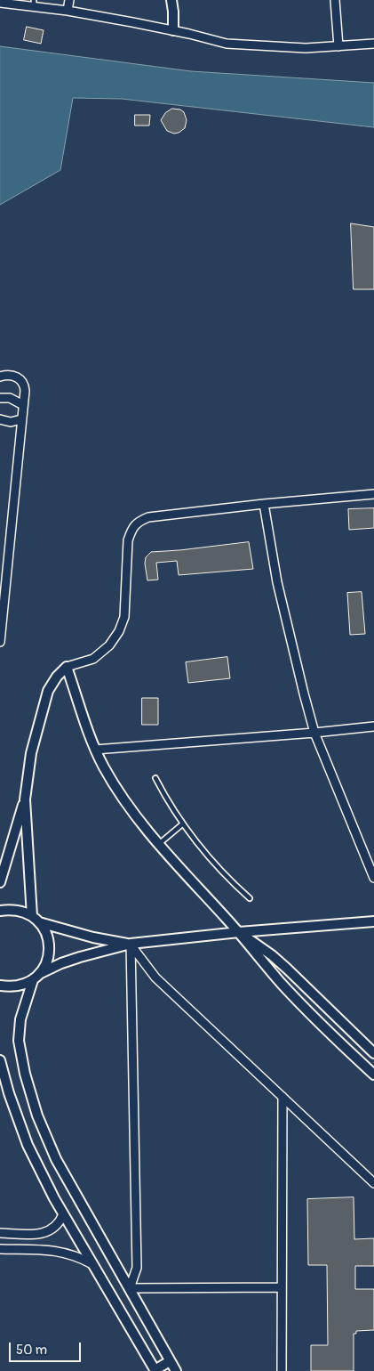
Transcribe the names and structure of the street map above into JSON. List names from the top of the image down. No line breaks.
{"scale_bar":"50 m"}
